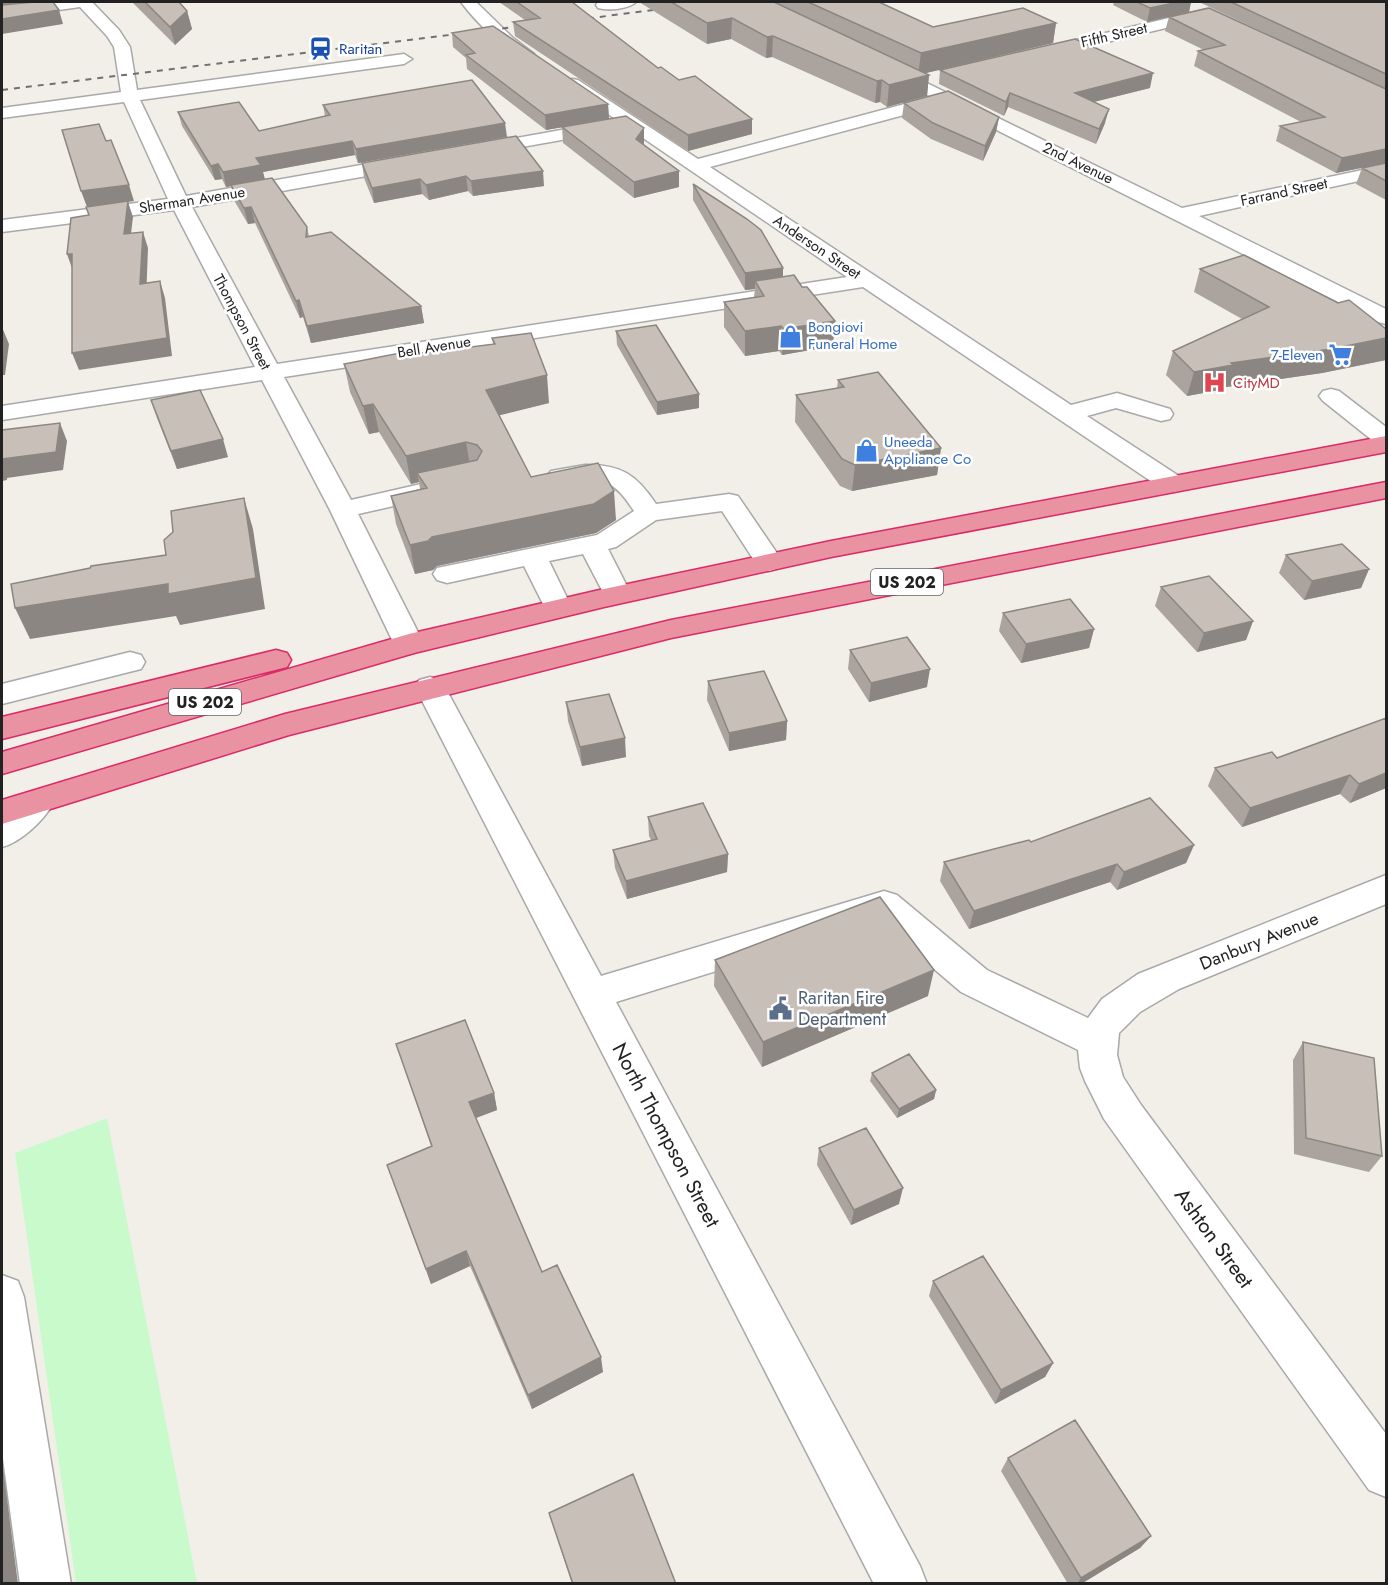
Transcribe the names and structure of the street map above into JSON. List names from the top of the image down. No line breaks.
{"streets":{"highway":["US 202"],"street":["Fifth Street","2nd Avenue","Farrand Street","Sherman Avenue","Anderson Street","Thompson Street","Bell Avenue","Danbury Avenue","North Thompson Street","Ashton Street"]},"crossings":[["2nd Avenue","Farrand Street"],["Sherman Avenue","Thompson Street"],["Anderson Street","Bell Avenue"],["Anderson Street","US 202"],["Thompson Street","Bell Avenue"],["Thompson Street","US 202"],["US 202","North Thompson Street"],["Danbury Avenue","Ashton Street"]],"places":{"station":["Raritan"],"shop":["Bongiovi Funeral Home","Uneeda Appliance Co"],"supermarket":["7-Eleven"],"hospital":["CityMD"],"public building":["Raritan Fire Department"]}}
